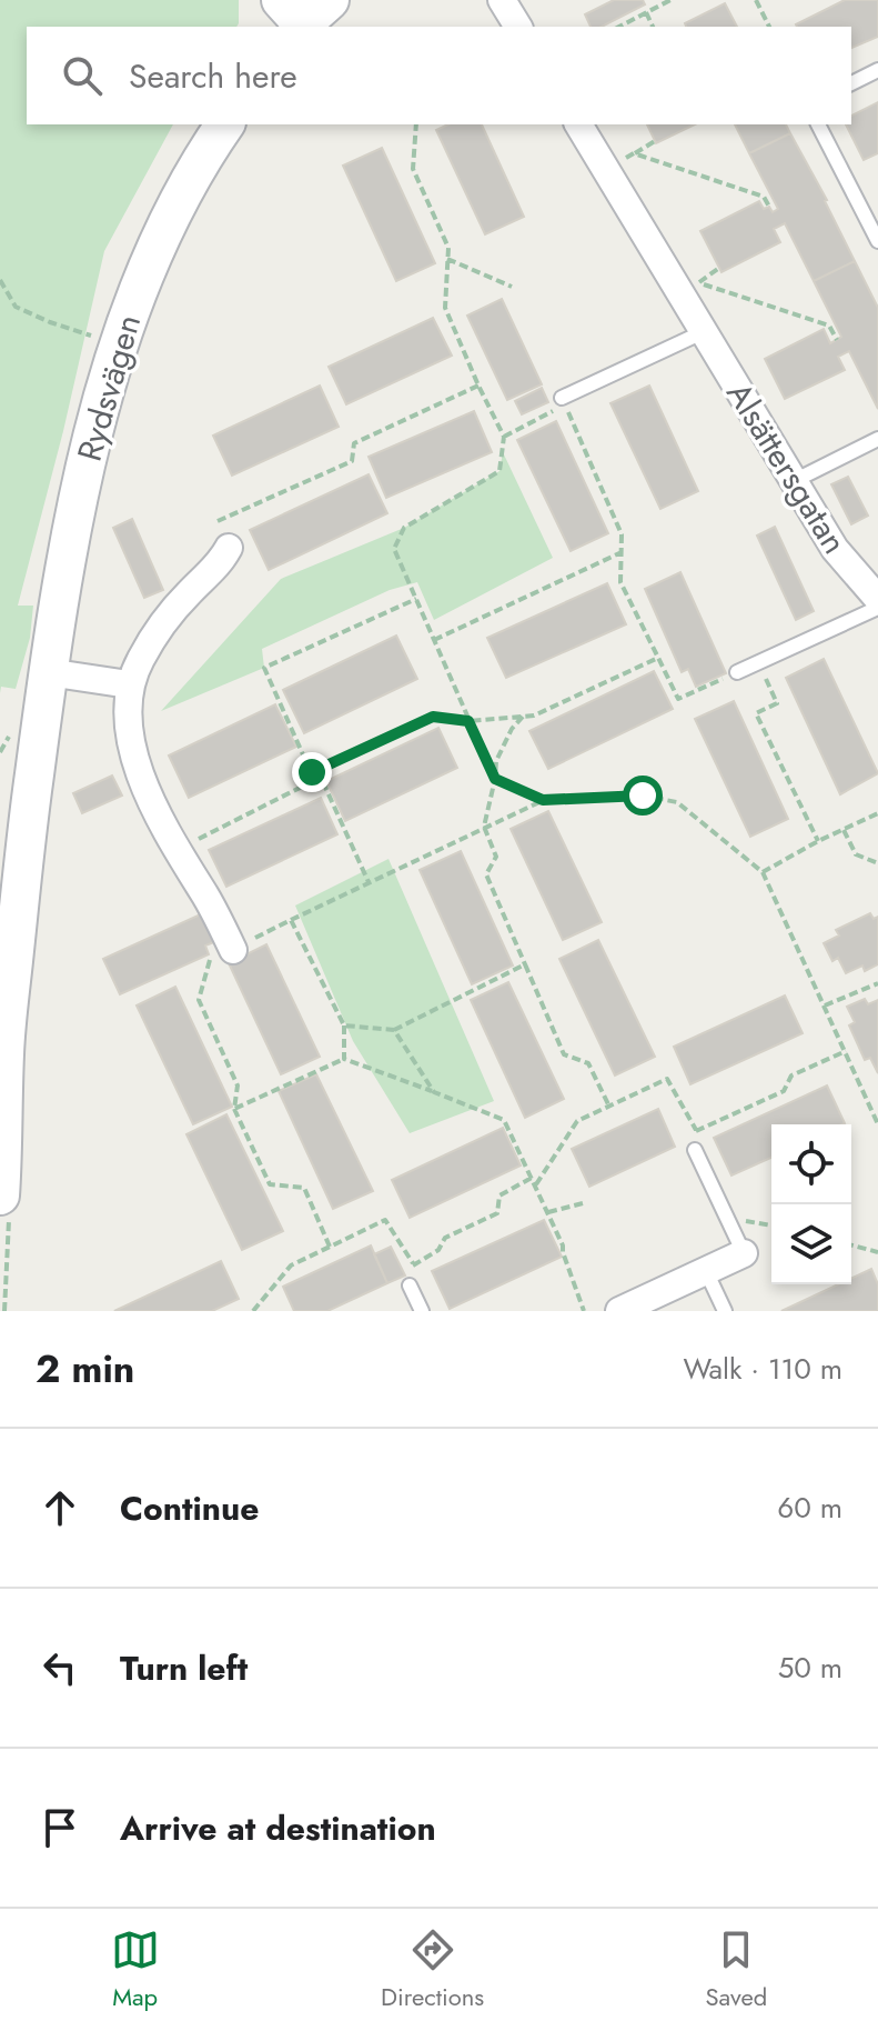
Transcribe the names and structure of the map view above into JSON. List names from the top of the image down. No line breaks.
{"streets":{"street":["Rydsvägen","Alsättersgatan"]},"page":{"search":"Search here","heading":["2 min","Walk · 110 m"],"list":[["Continue","60 m"],["Turn left","50 m"],"Arrive at destination"],"nav":["Map","Directions","Saved"]}}
